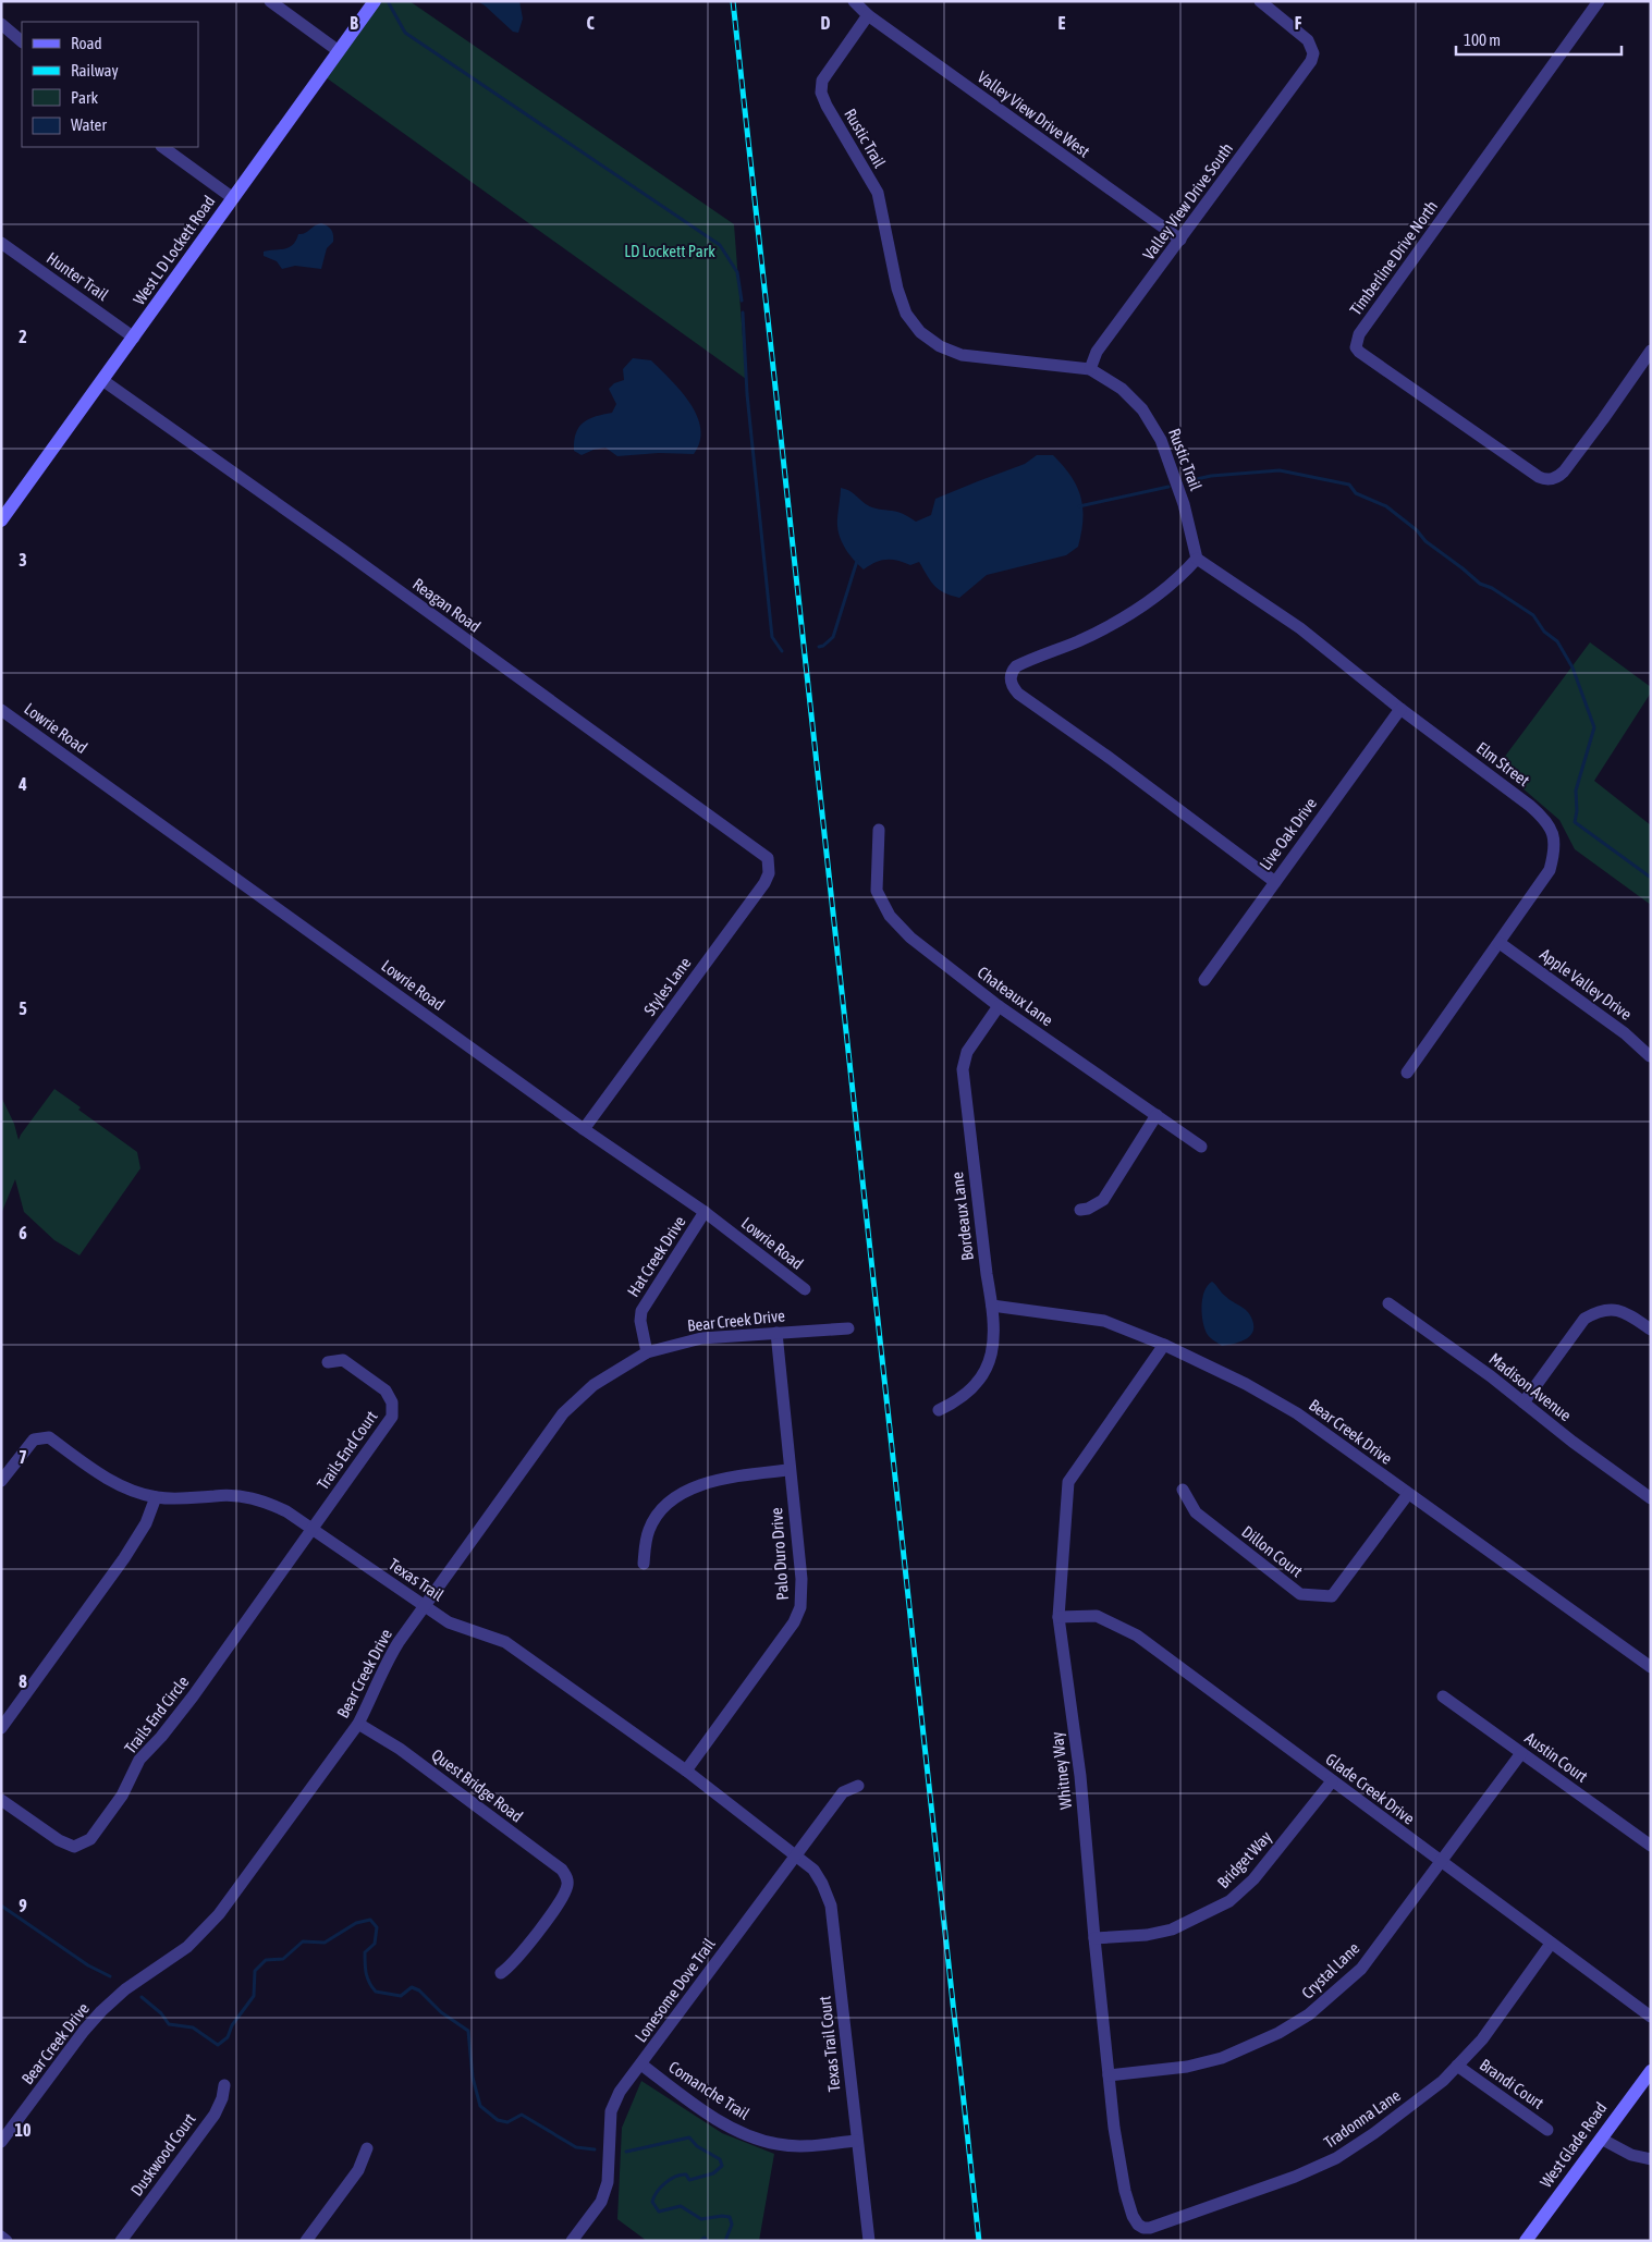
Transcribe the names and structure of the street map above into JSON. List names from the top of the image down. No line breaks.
{"streets":{"main road":["West L D Lockett Road","West Glade Road"],"street":["Valley View Drive West","Rustic Trail","Valley View Drive South","Timberline Drive North","Hunter Trail","Reagan Road","Lowrie Road","Elm Street","Live Oak Drive","Apple Valley Drive","Styles Lane","Chateaux Lane","Bordeaux Lane","Hat Creek Drive","Bear Creek Drive","Madison Avenue","Trails End Court","Dillon Court","Palo Duro Drive","Texas Trail","Trails End Circle","Austin Court","Whitney Way","Quest Bridge Road","Glade Creek Drive","Bridget Way","Crystal Lane","Lonesome Dove Trail","Texas Trail Court","Brandi Court","Comanche Trail","Tradonna Lane","Duskwood Court"]},"crossings":[["Valley View Drive West","Rustic Trail"],["Valley View Drive West","Valley View Drive South"],["Rustic Trail","Valley View Drive South"],["Rustic Trail","Elm Street"],["West L D Lockett Road","Hunter Trail"],["West L D Lockett Road","Reagan Road"],["Reagan Road","Styles Lane"],["Lowrie Road","Styles Lane"],["Lowrie Road","Hat Creek Drive"],["Elm Street","Live Oak Drive"],["Elm Street","Apple Valley Drive"],["Chateaux Lane","Bordeaux Lane"],["Bordeaux Lane","Bear Creek Drive"],["Hat Creek Drive","Bear Creek Drive"],["Bear Creek Drive","Dillon Court"],["Bear Creek Drive","Palo Duro Drive"],["Bear Creek Drive","Texas Trail"],["Bear Creek Drive","Whitney Way"],["Bear Creek Drive","Quest Bridge Road"],["Trails End Court","Texas Trail"],["Trails End Court","Trails End Circle"],["Palo Duro Drive","Texas Trail"],["Texas Trail","Trails End Circle"],["Texas Trail","Lonesome Dove Trail"],["Texas Trail","Texas Trail Court"],["Austin Court","Crystal Lane"],["Whitney Way","Glade Creek Drive"],["Whitney Way","Bridget Way"],["Whitney Way","Crystal Lane"],["Whitney Way","Tradonna Lane"],["Glade Creek Drive","Bridget Way"],["Glade Creek Drive","Crystal Lane"],["Glade Creek Drive","Tradonna Lane"],["Lonesome Dove Trail","Texas Trail Court"],["Lonesome Dove Trail","Comanche Trail"],["Texas Trail Court","Comanche Trail"],["Brandi Court","Tradonna Lane"]],"parks":["LD Lockett Park"],"legend":["Road","Railway","Park","Water"],"scale_bar":"100 m","grid":{"columns":["B","C","D","E","F"],"rows":["2","3","4","5","6","7","8","9","10"]}}
